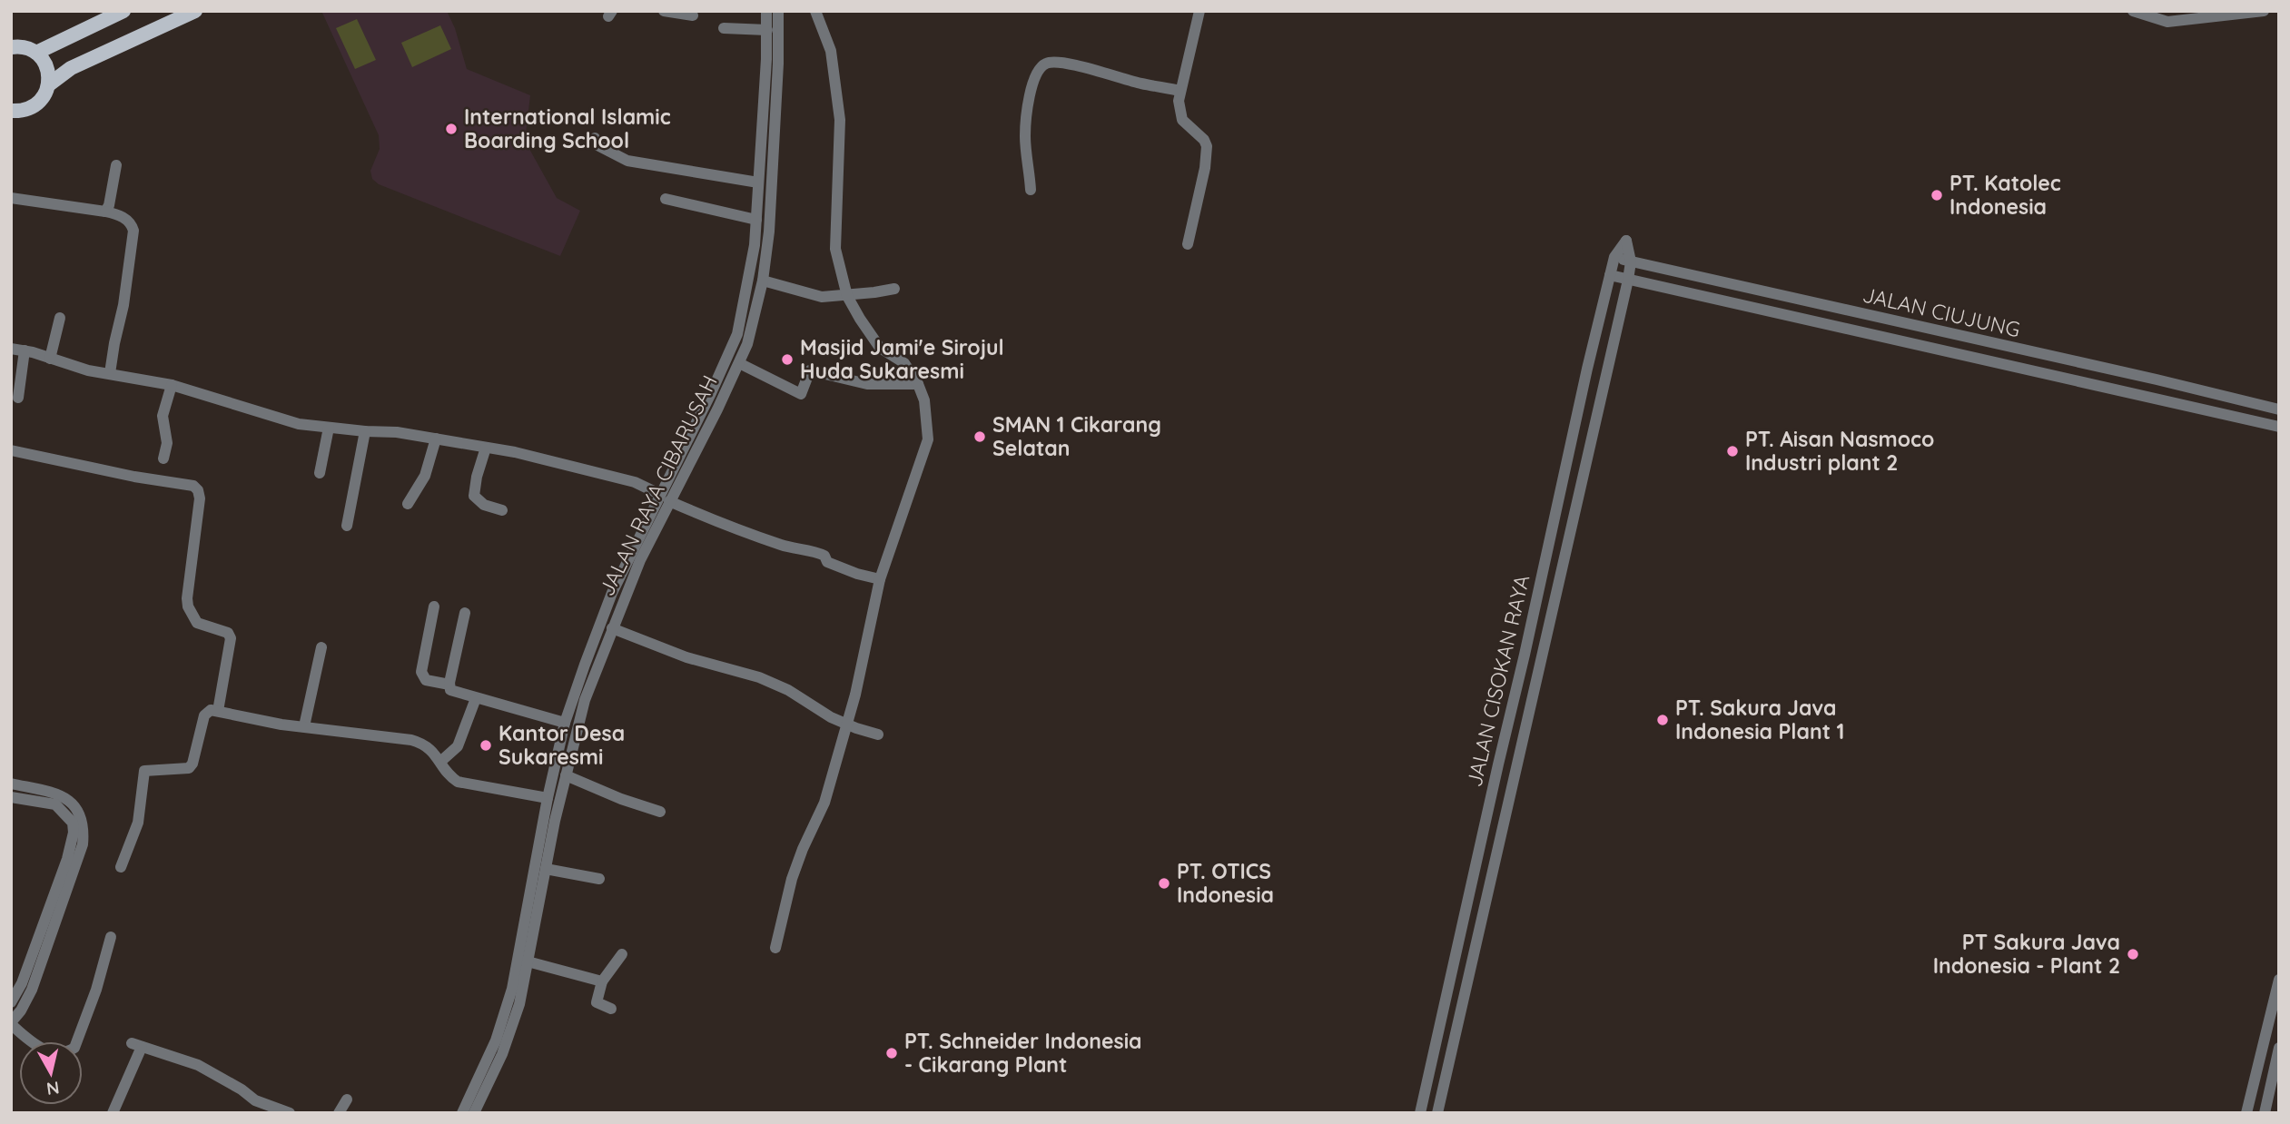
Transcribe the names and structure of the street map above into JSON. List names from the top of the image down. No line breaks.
{"streets":{"street":["JALAN CIUJUNG","JALAN RAYA CIBARUSAH","JALAN CISOKAN RAYA"]},"crossings":[["JALAN CIUJUNG","JALAN CISOKAN RAYA"]],"places":["International Islamic Boarding School","PT. Katolec Indonesia","Masjid Jami'e Sirojul Huda Sukaresmi","SMAN 1 Cikarang Selatan","PT. Aisan Nasmoco Industri plant 2","PT. Sakura Java Indonesia Plant 1","Kantor Desa Sukaresmi","PT. OTICS Indonesia","PT Sakura Java Indonesia - Plant 2","PT. Schneider Indonesia - Cikarang Plant"],"north":"bottom"}
